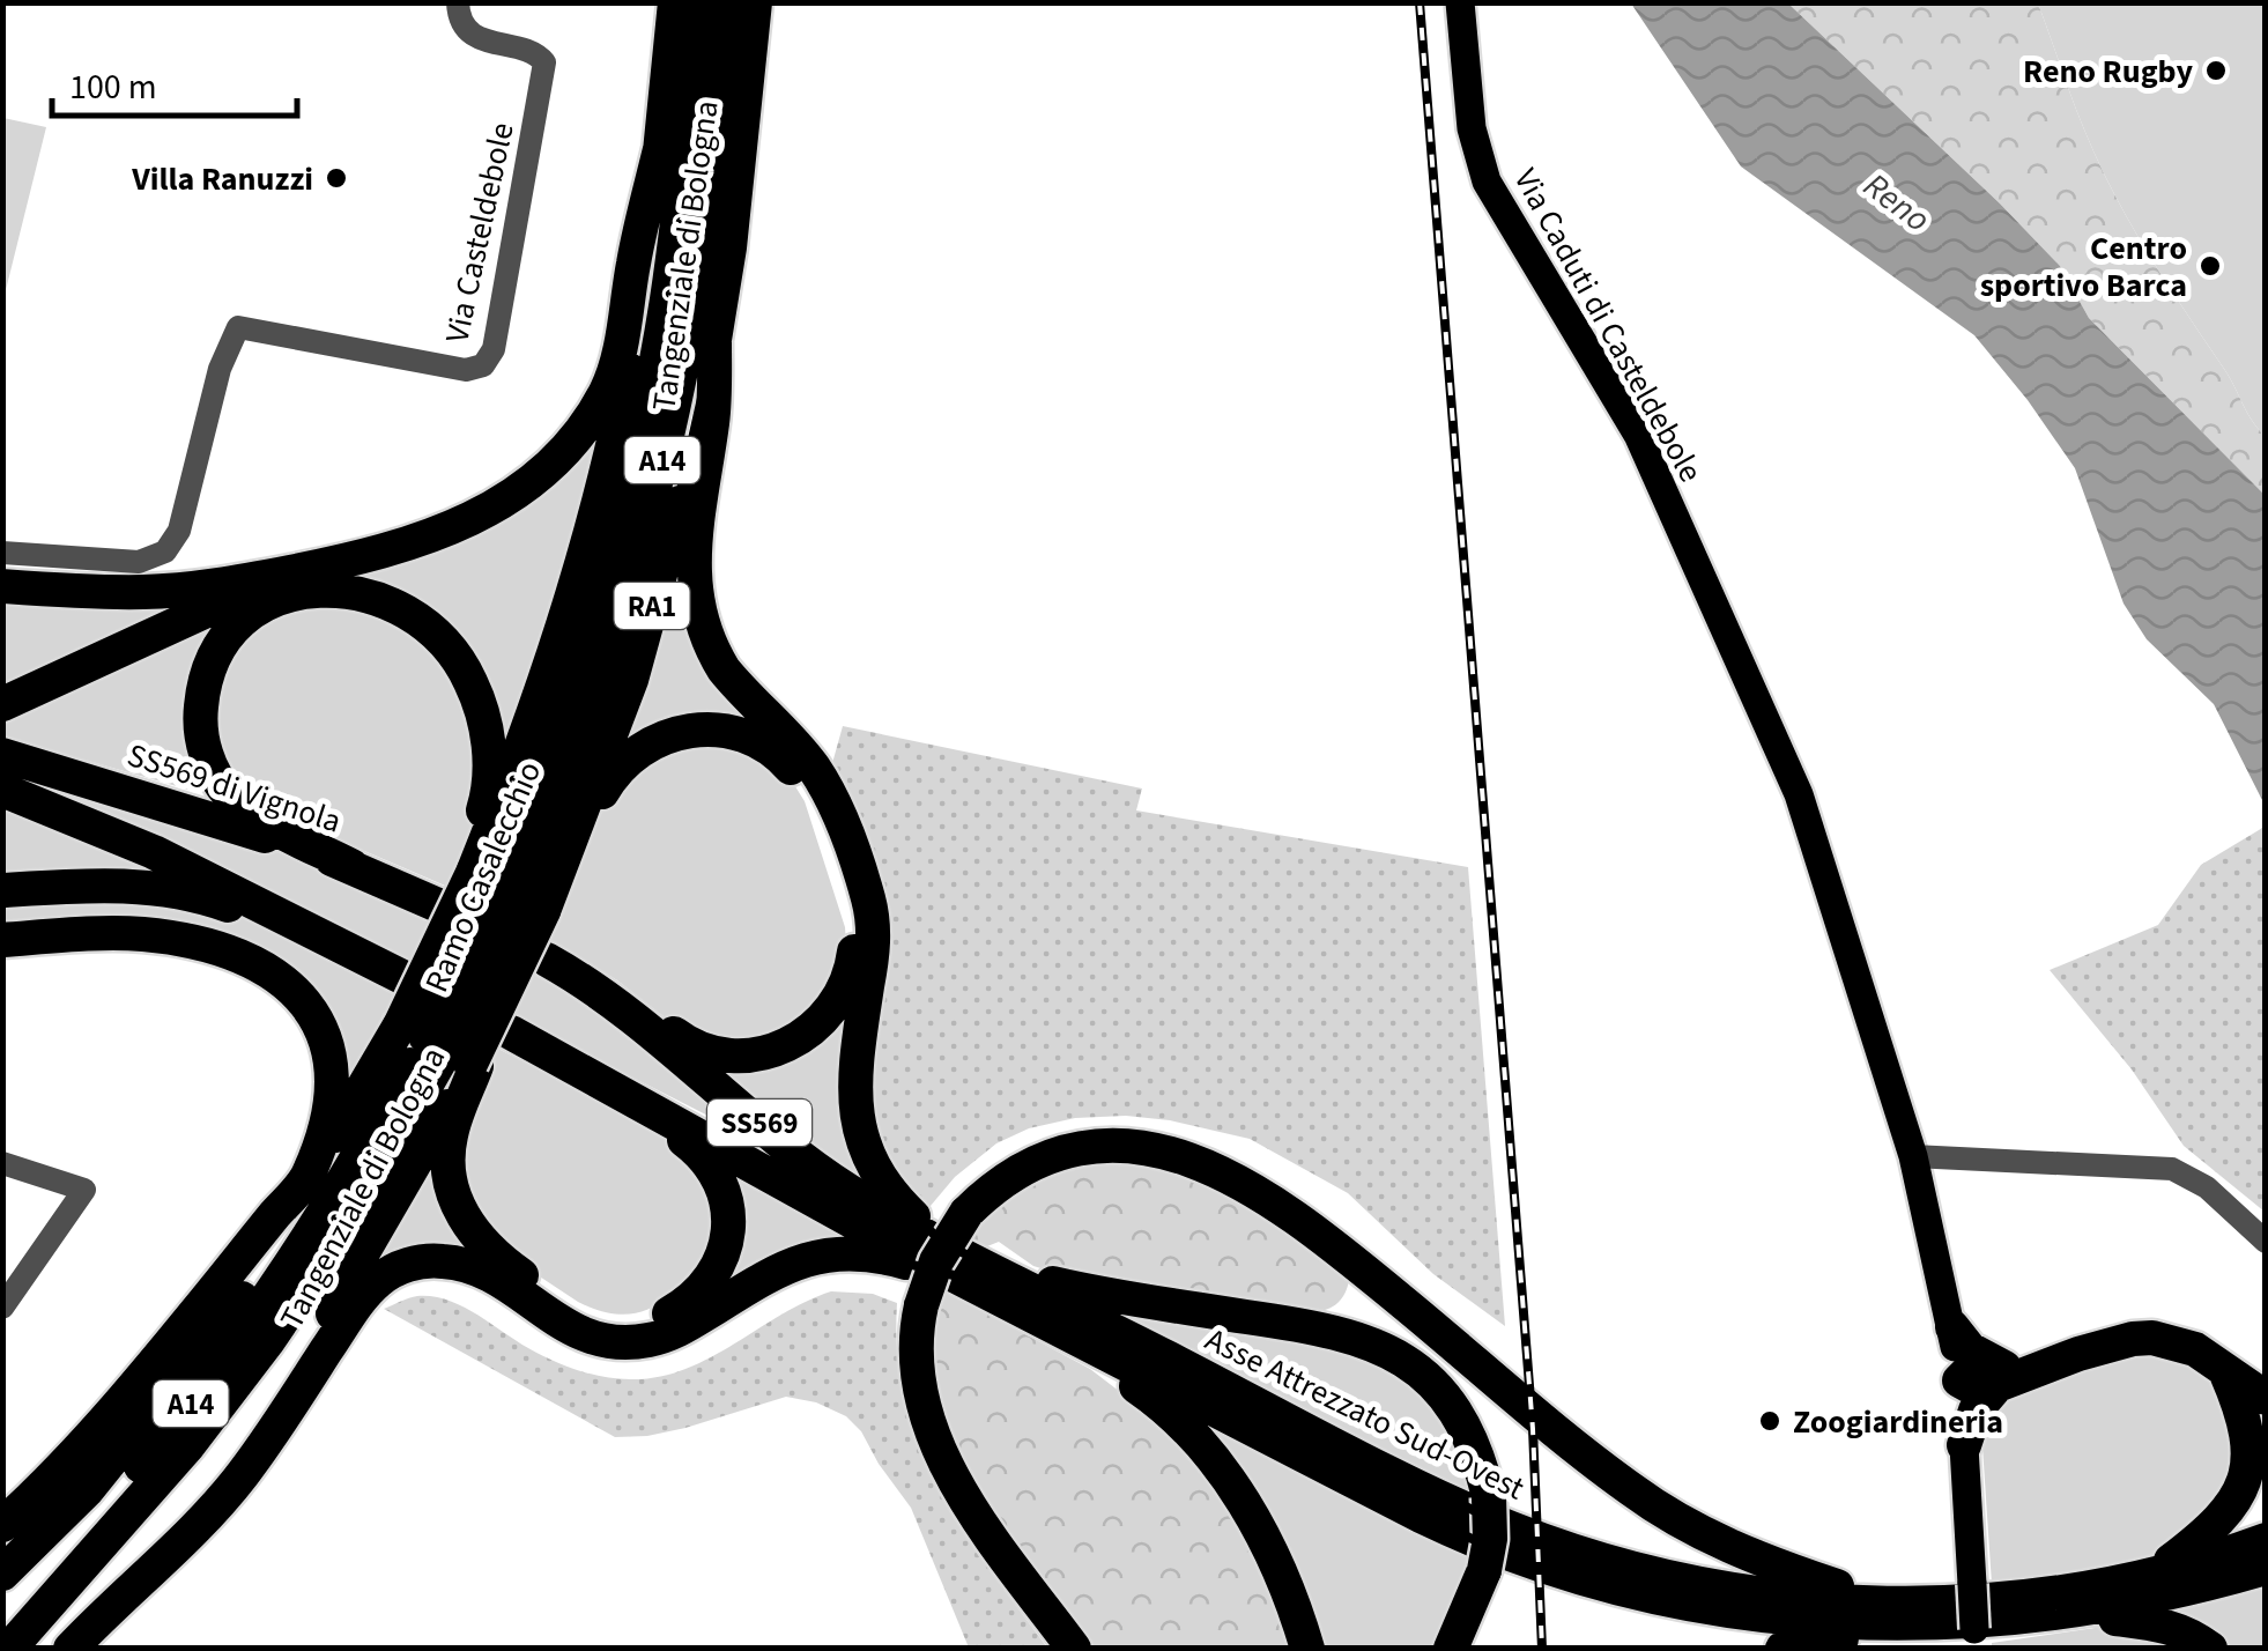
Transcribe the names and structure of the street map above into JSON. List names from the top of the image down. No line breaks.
{"streets":{"highway":["Tangenziale di Bologna","A14","RA1","SS569 di Vignola","Ramo Casalecchio","SS569","Asse Attrezzato Sud-Ovest"],"main road":["Via Caduti di Casteldebole"],"street":["Via Casteldebole"]},"crossings":[["Tangenziale di Bologna","RA1"],["Tangenziale di Bologna","SS569 di Vignola"],["Tangenziale di Bologna","Ramo Casalecchio"],["Tangenziale di Bologna","SS569"],["SS569 di Vignola","Ramo Casalecchio"],["SS569","Asse Attrezzato Sud-Ovest"]],"water":["Reno"],"places":["Reno Rugby","Villa Ranuzzi","Centro sportivo Barca","Zoogiardineria"],"scale_bar":"100 m"}
